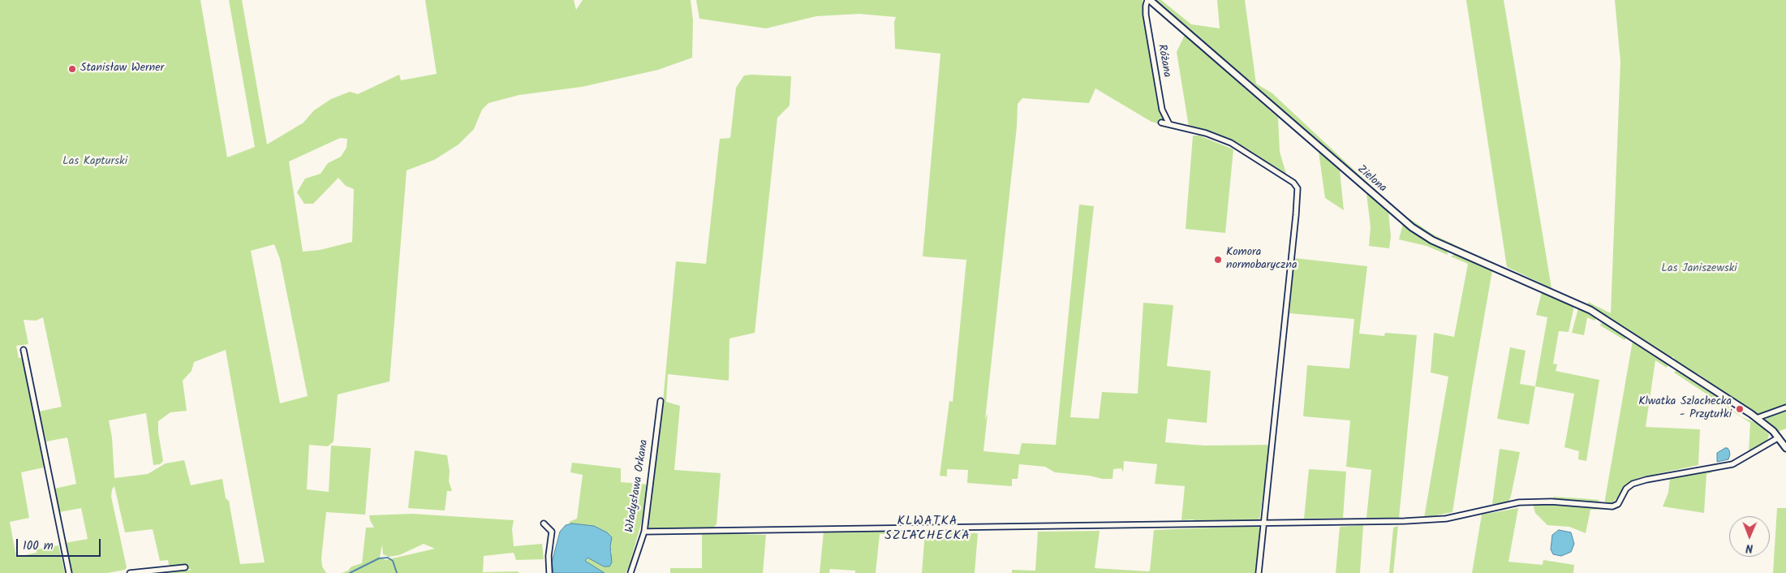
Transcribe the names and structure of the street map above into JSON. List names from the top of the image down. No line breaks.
{"streets":{"street":["Różana","Zielona","Władysława Orkana"]},"crossings":[["Różana","Zielona"]],"districts":["KLWATKA SZLACHECKA"],"parks":["Las Kapturski","Las Janiszewski"],"places":["Stanisław Werner","Komora normobaryczna","Klwatka Szlachecka - Przytułki"],"scale_bar":"100 m","north":"bottom"}
